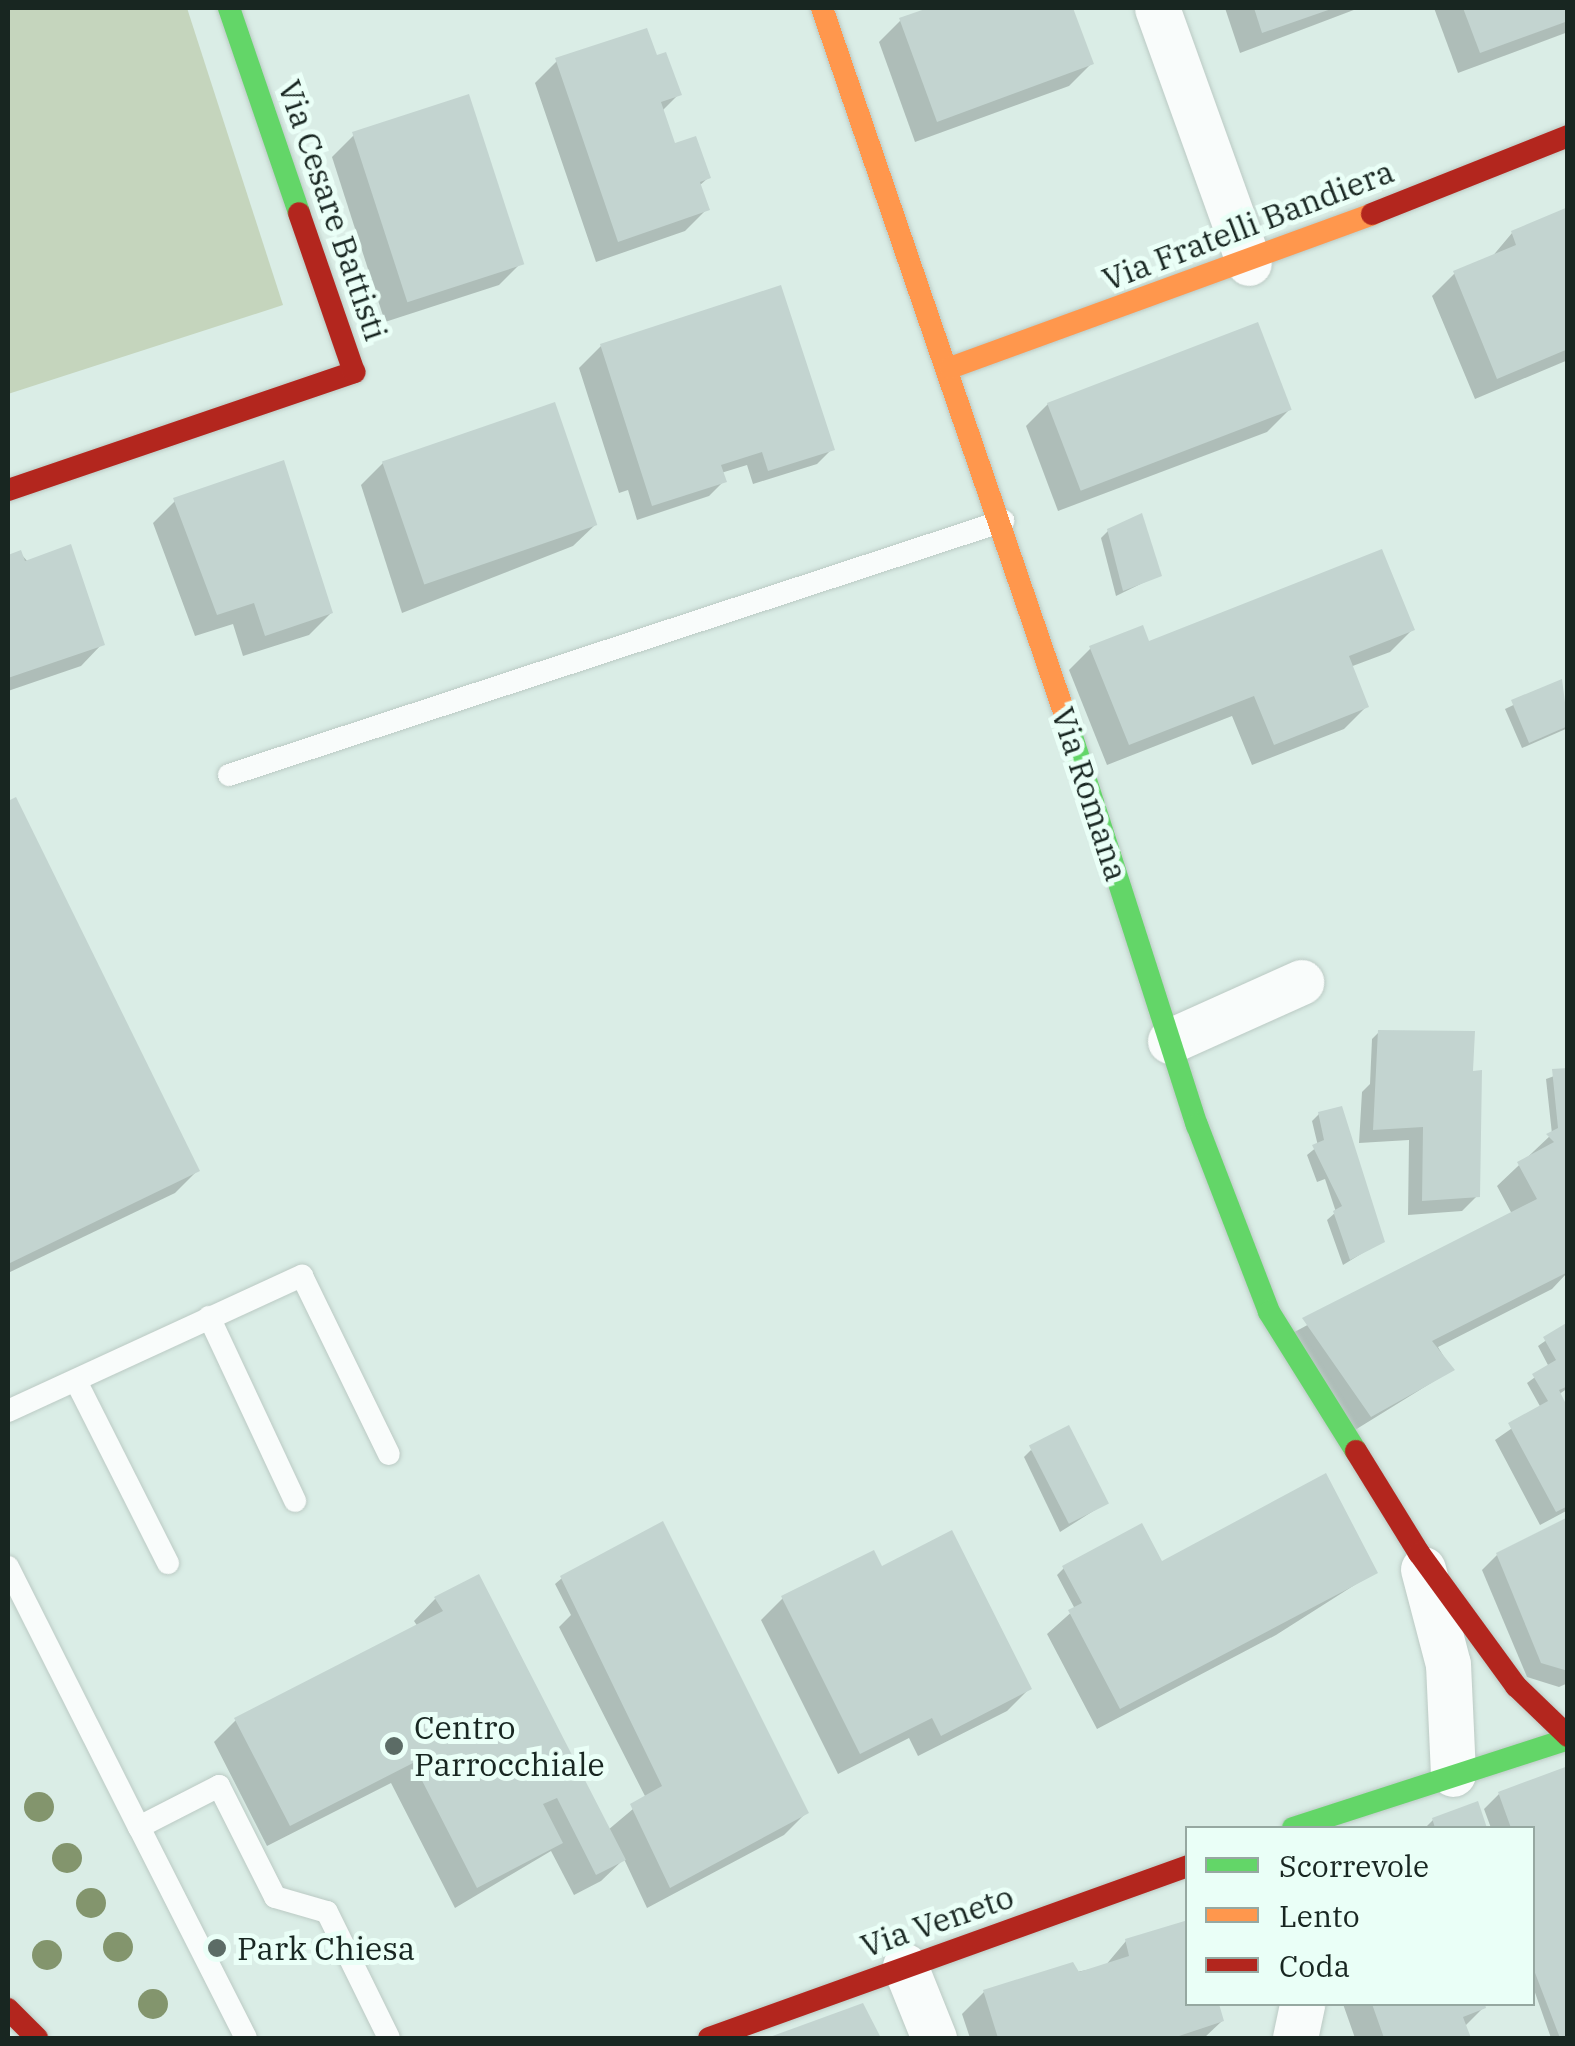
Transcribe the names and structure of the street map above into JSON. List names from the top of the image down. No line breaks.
{"streets":{"street":["Via Cesare Battisti","Via Fratelli Bandiera","Via Romana","Via Veneto"]},"crossings":[["Via Fratelli Bandiera","Via Romana"]],"places":["Centro Parrocchiale","Park Chiesa"],"legend":["Scorrevole","Lento","Coda"]}
